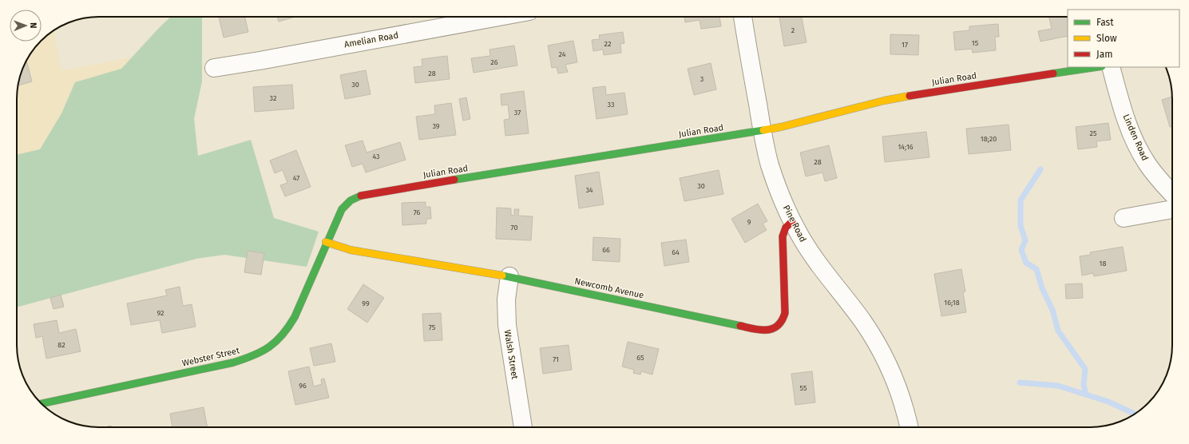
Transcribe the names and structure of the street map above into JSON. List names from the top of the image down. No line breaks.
{"streets":{"street":["Amelian Road","Julian Road","Linden Road","Pine Road","Newcomb Avenue","Walsh Street","Webster Street"]},"crossings":[["Julian Road","Pine Road"],["Julian Road","Newcomb Avenue"],["Julian Road","Webster Street"],["Pine Road","Newcomb Avenue"],["Newcomb Avenue","Walsh Street"],["Newcomb Avenue","Webster Street"]],"house_numbers":["2","15","22","17","24","26","28","3","30","32","33","37","39","25","18;20","14;16","43","28","47","30","34","76","9","70","66","64","18","16;18","99","92","75","82","65","71","96","55"],"legend":["Fast","Slow","Jam"],"north":"right"}
